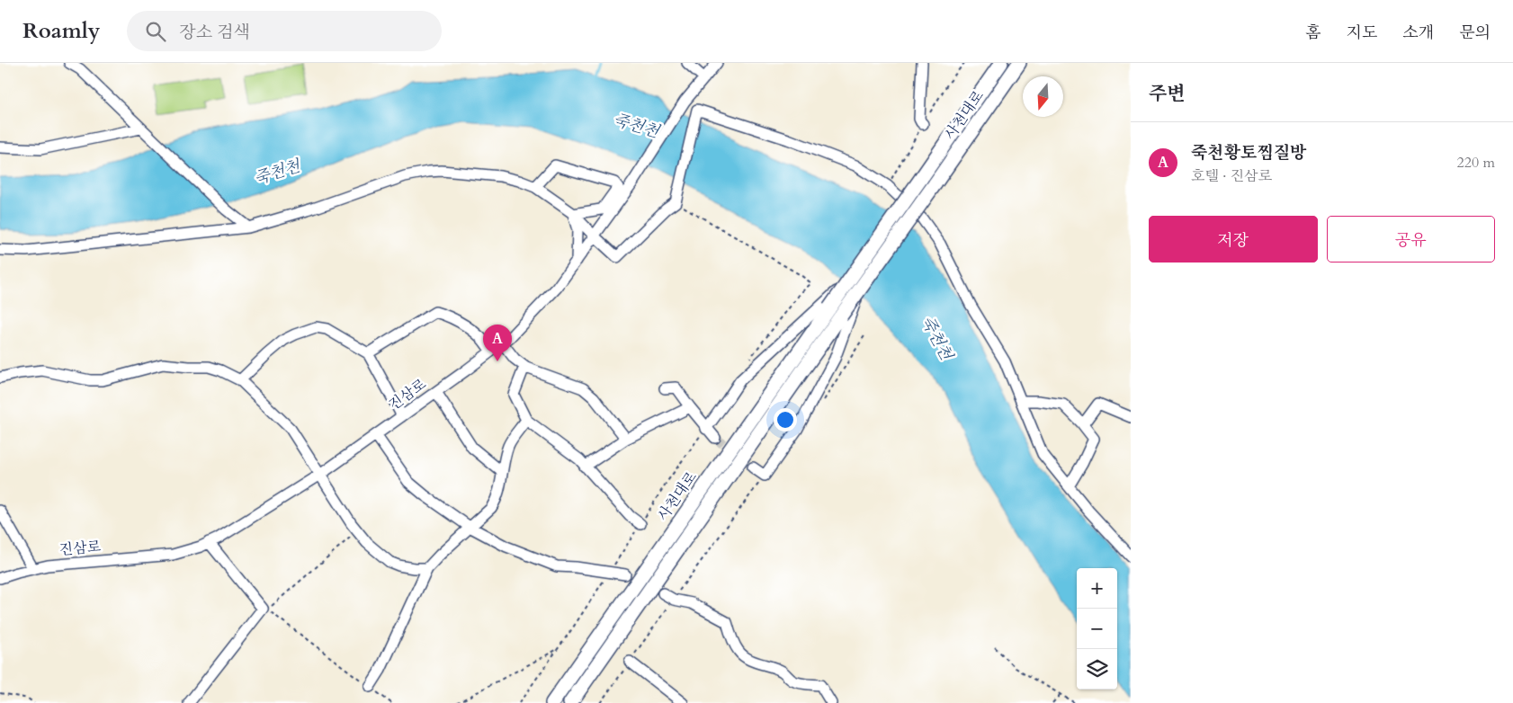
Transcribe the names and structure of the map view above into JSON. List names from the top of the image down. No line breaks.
{"streets":{"main road":["사천대로"],"street":["진삼로"]},"water":["죽천천"],"north":"bottom","page":{"header":"Roamly","search":"장소 검색","nav":["홈","지도","소개","문의"],"heading":"주변","list":[{"mark":"A","name":"죽천황토찜질방","note":"호텔 · 진삼로","value":"220 m"}],"buttons":["저장","공유"],"pins":"A","map_buttons":["+","−"]}}
